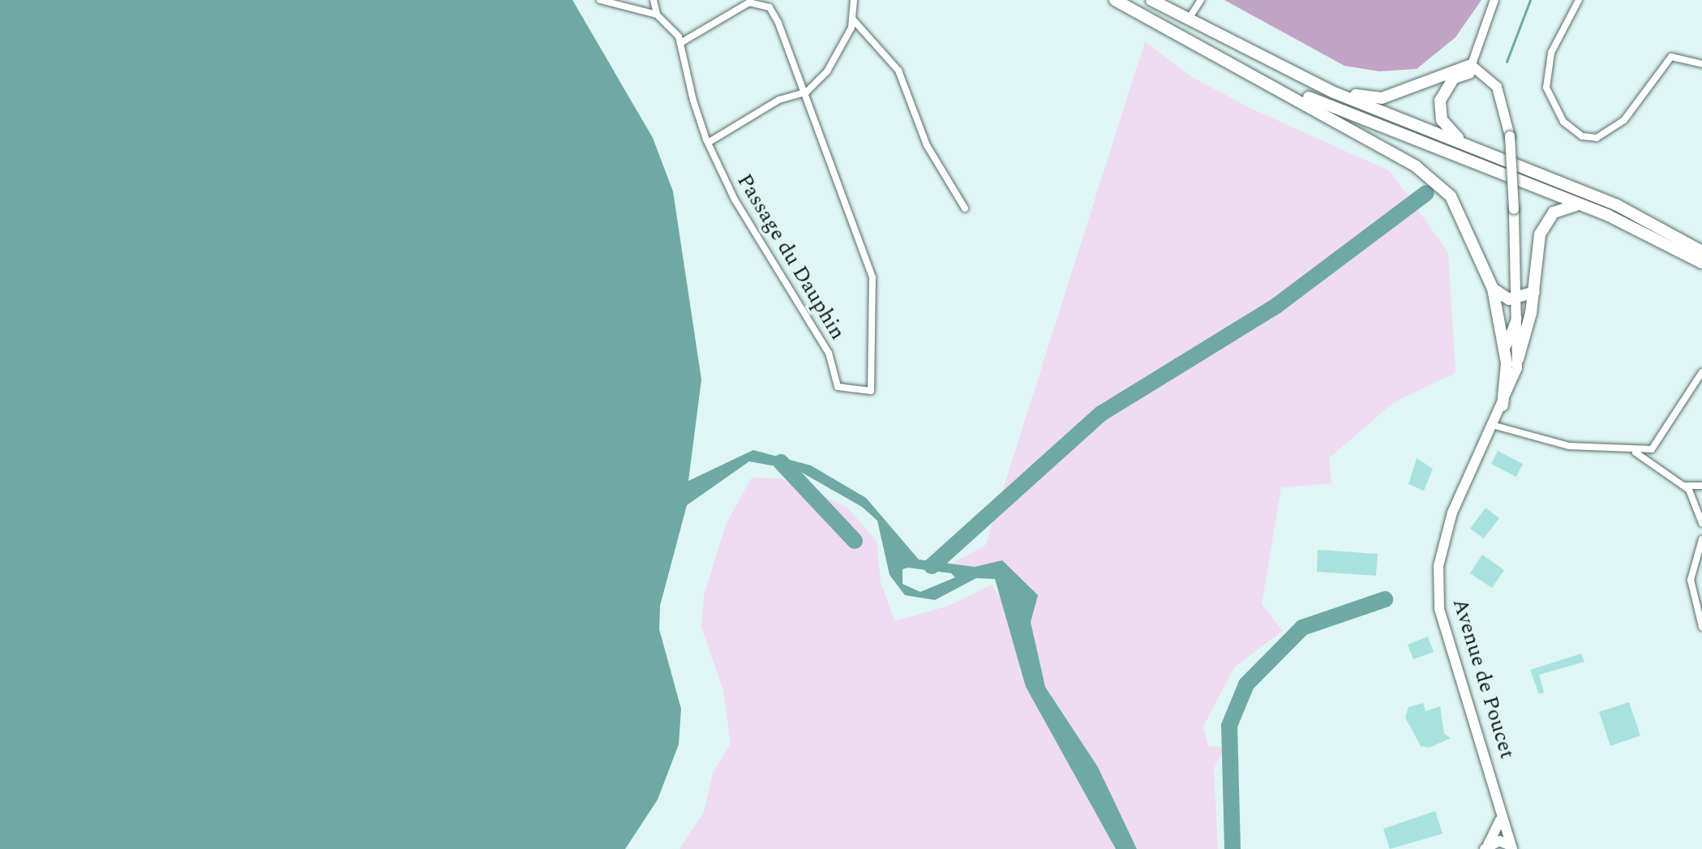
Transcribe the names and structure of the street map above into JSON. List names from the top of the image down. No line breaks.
{"streets":{"main road":["Avenue de Poucet"],"street":["Passage du Dauphin"]}}
